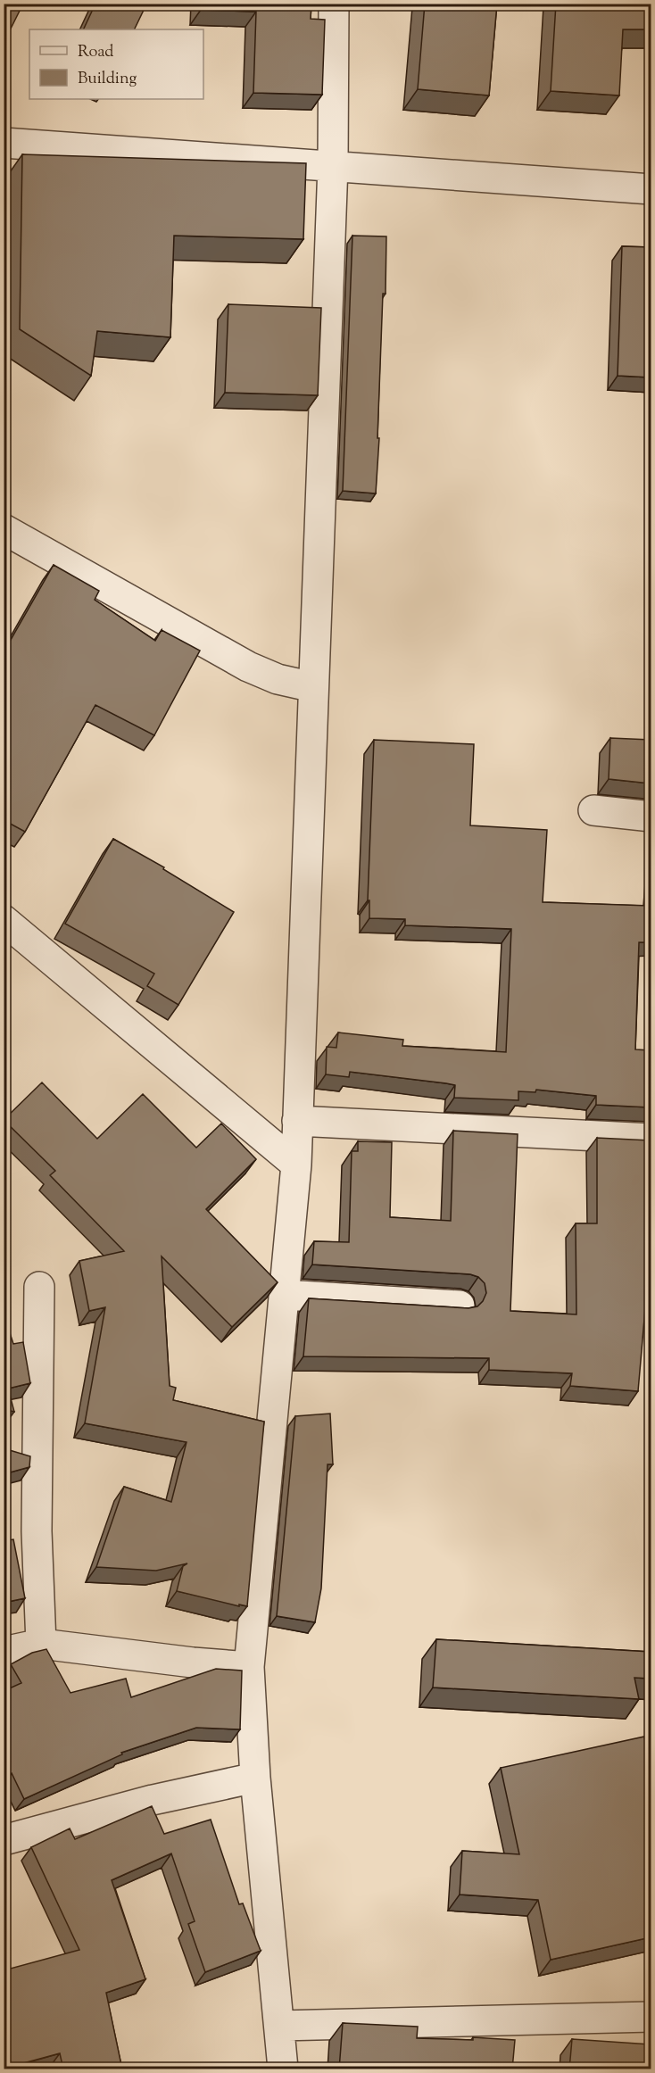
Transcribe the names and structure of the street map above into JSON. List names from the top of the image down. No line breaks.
{"legend":["Road","Building"]}
